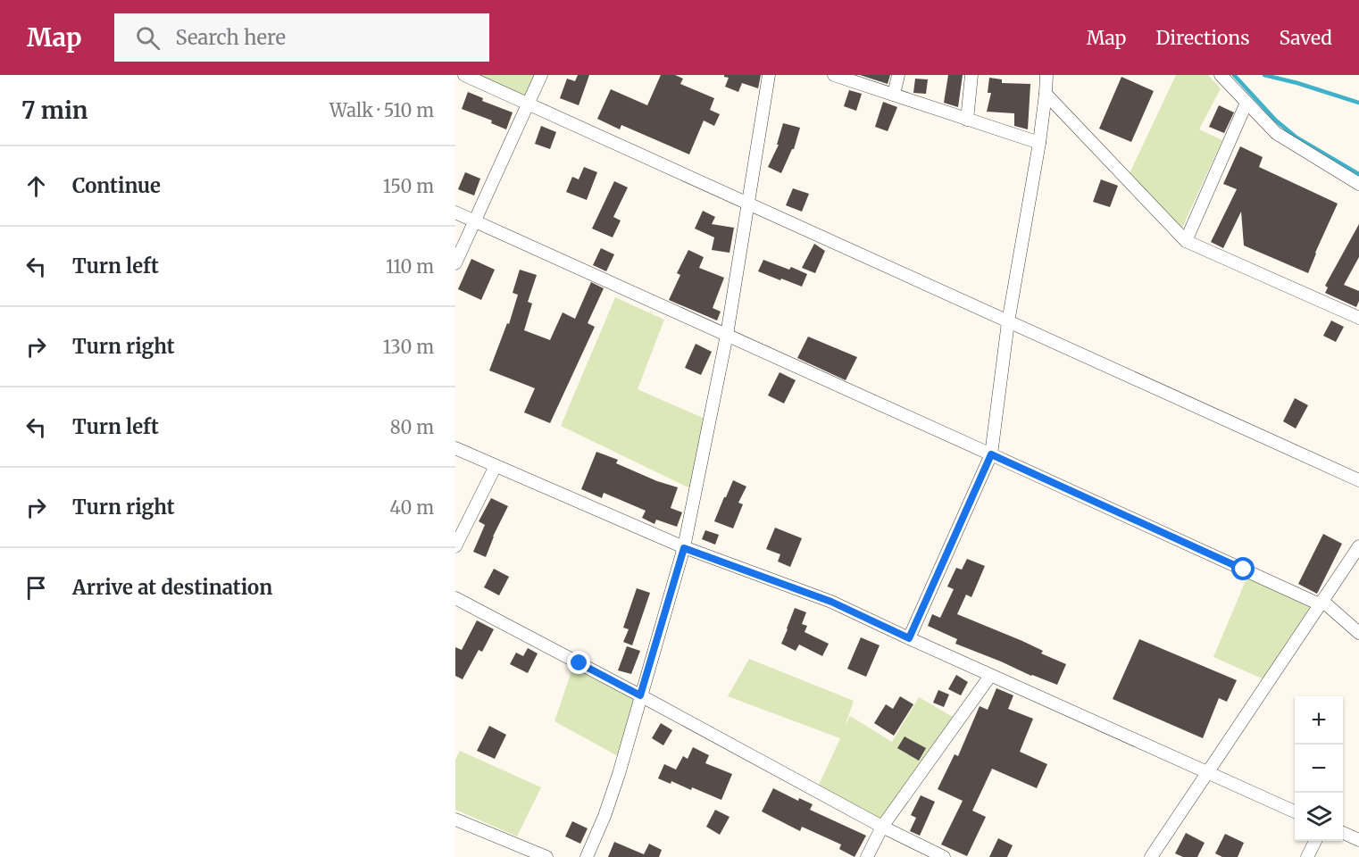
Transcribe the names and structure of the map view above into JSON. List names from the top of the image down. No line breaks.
{"page":{"header":"Map","search":"Search here","nav":["Map","Directions","Saved"],"heading":["7 min","Walk · 510 m"],"list":[["Continue","150 m"],["Turn left","110 m"],["Turn right","130 m"],["Turn left","80 m"],["Turn right","40 m"],"Arrive at destination"],"map_buttons":["+","−"]}}
